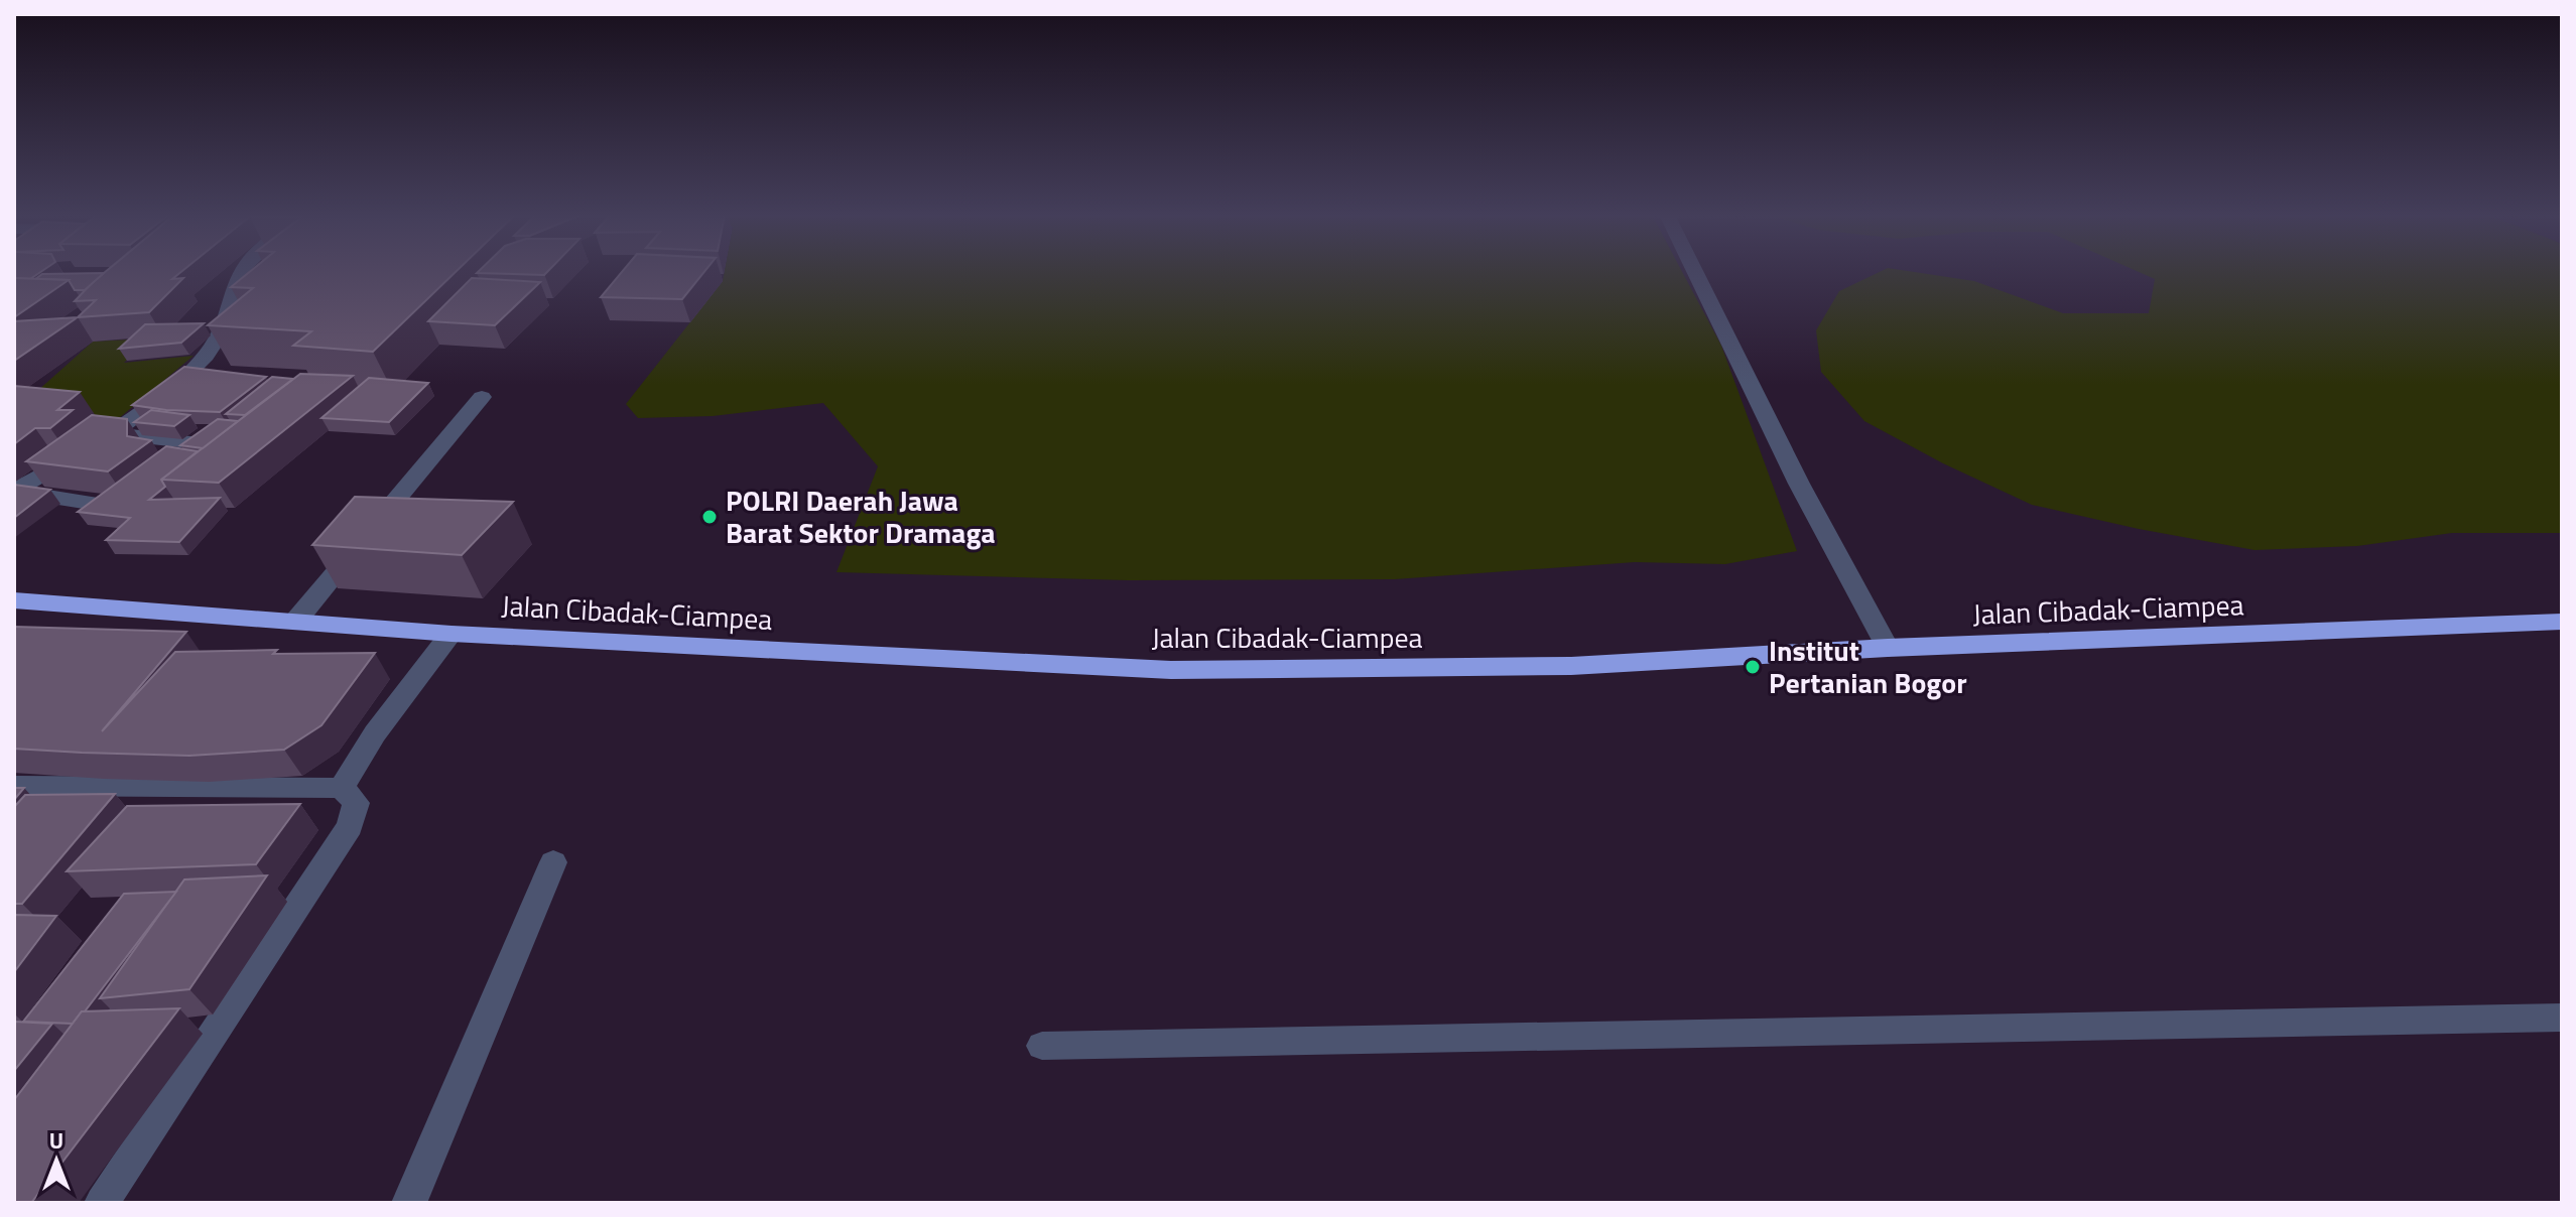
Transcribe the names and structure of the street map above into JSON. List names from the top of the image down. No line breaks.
{"streets":{"highway":["Jalan Cibadak-Ciampea"]},"places":["POLRI Daerah Jawa Barat Sektor Dramaga","Institut Pertanian Bogor"],"north":"top"}
